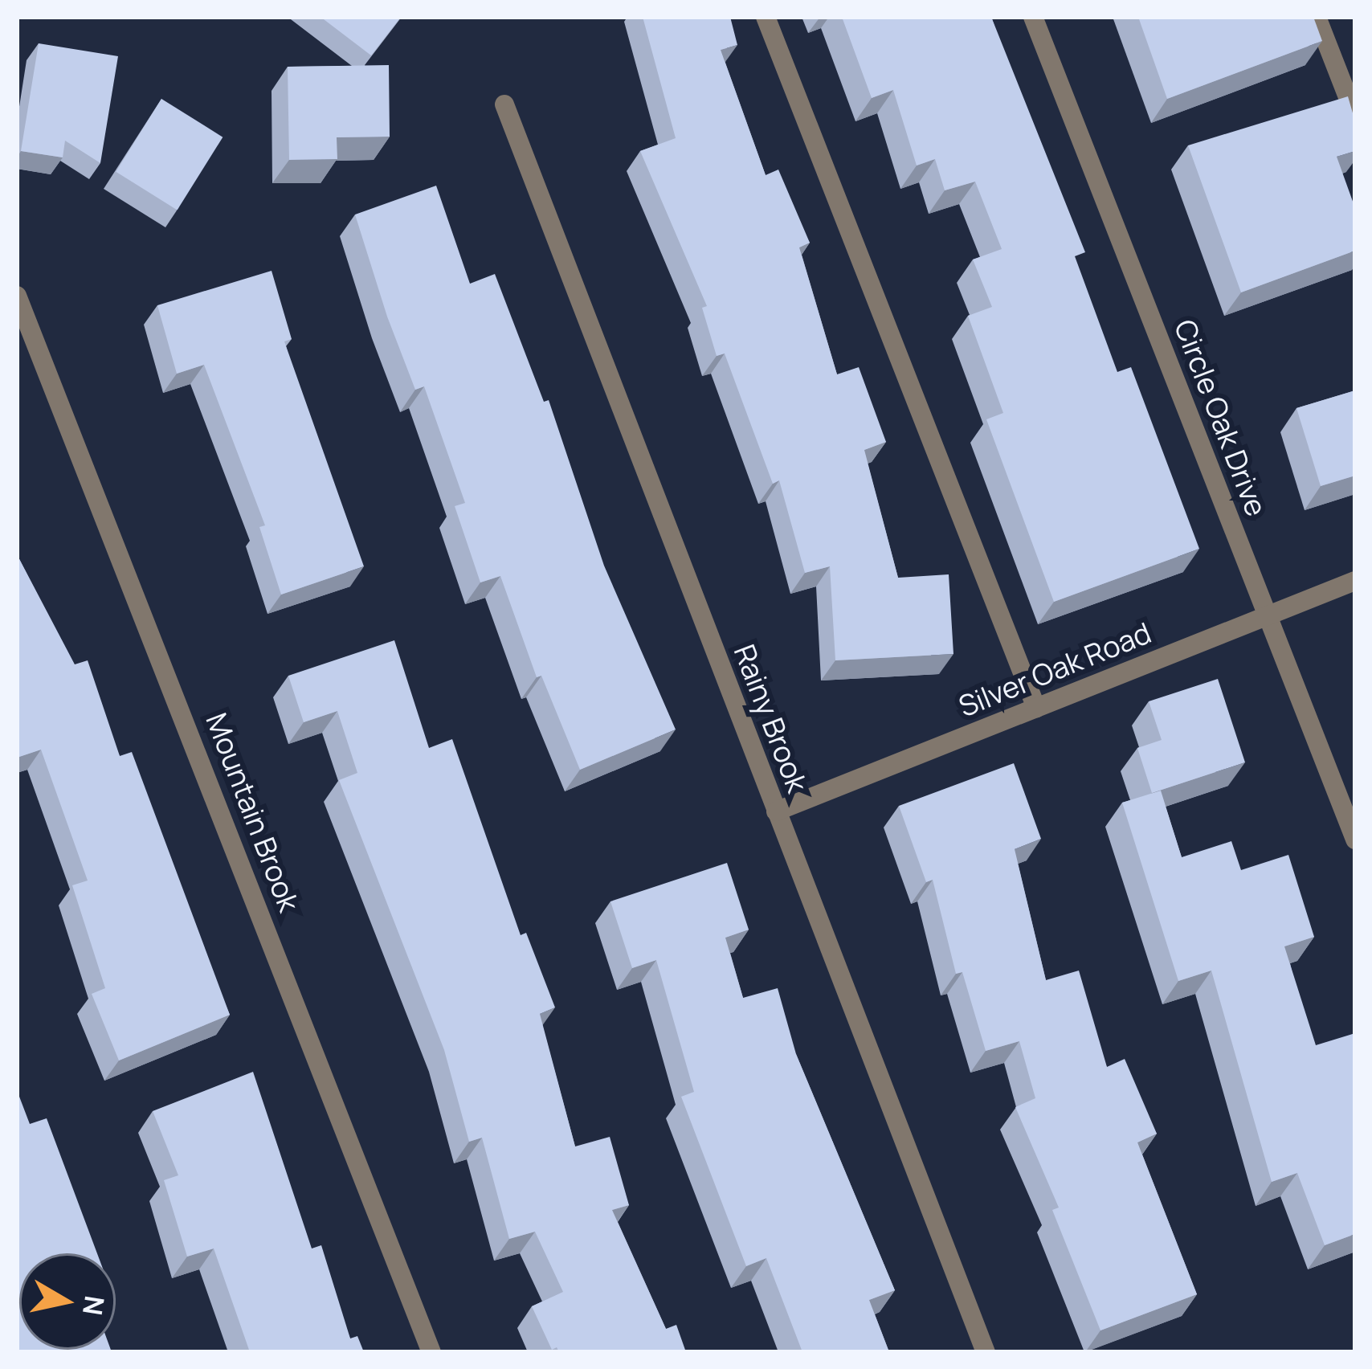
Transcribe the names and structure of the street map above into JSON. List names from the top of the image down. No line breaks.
{"streets":{"street":["Circle Oak Drive","Silver Oak Road","Rainy Brook","Mountain Brook"]},"crossings":[["Circle Oak Drive","Silver Oak Road"],["Silver Oak Road","Rainy Brook"]],"north":"right"}
